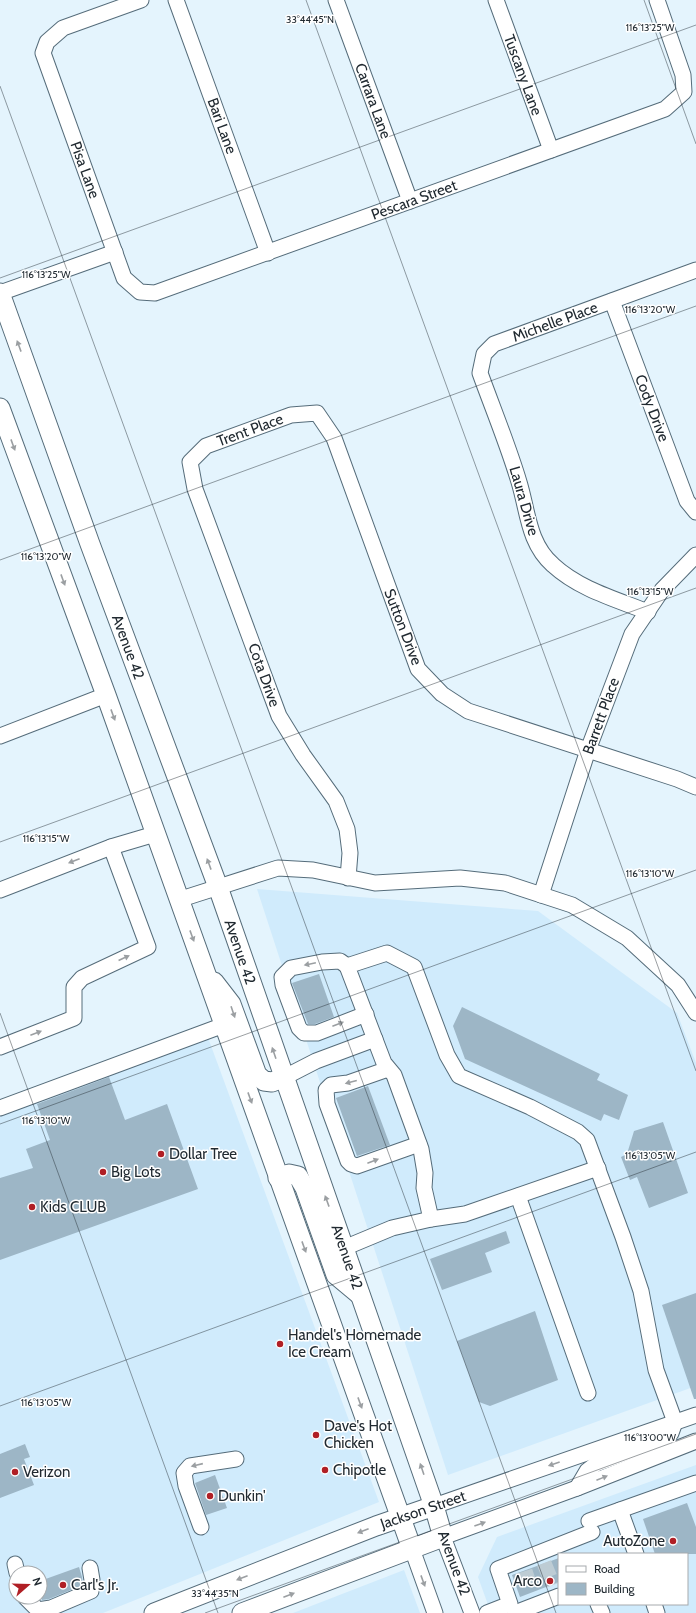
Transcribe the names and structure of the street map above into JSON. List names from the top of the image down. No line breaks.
{"streets":{"main road":["Avenue 42","Jackson Street"],"street":["Tuscany Lane","Carrara Lane","Bari Lane","Pisa Lane","Pescara Street","Michelle Place","Cody Drive","Trent Place","Laura Drive","Sutton Drive","Cota Drive","Barrett Place"]},"crossings":[["Tuscany Lane","Pescara Street"],["Carrara Lane","Pescara Street"],["Bari Lane","Pescara Street"],["Pisa Lane","Pescara Street"],["Michelle Place","Cody Drive"],["Michelle Place","Laura Drive"],["Trent Place","Sutton Drive"],["Trent Place","Cota Drive"],["Laura Drive","Barrett Place"],["Sutton Drive","Barrett Place"],["Avenue 42","Jackson Street"]],"places":["Dollar Tree","Big Lots","Kids CLUB","Handel's Homemade Ice Cream","Dave's Hot Chicken","Chipotle","Verizon","Dunkin'","AutoZone","Arco","Carl's Jr."],"legend":["Road","Building"],"north":"right","coordinates":["33°44'45\"N","116°13'25\"W","116°13'20\"W","116°13'15\"W","116°13'10\"W","116°13'05\"W","116°13'00\"W","33°44'35\"N"]}
